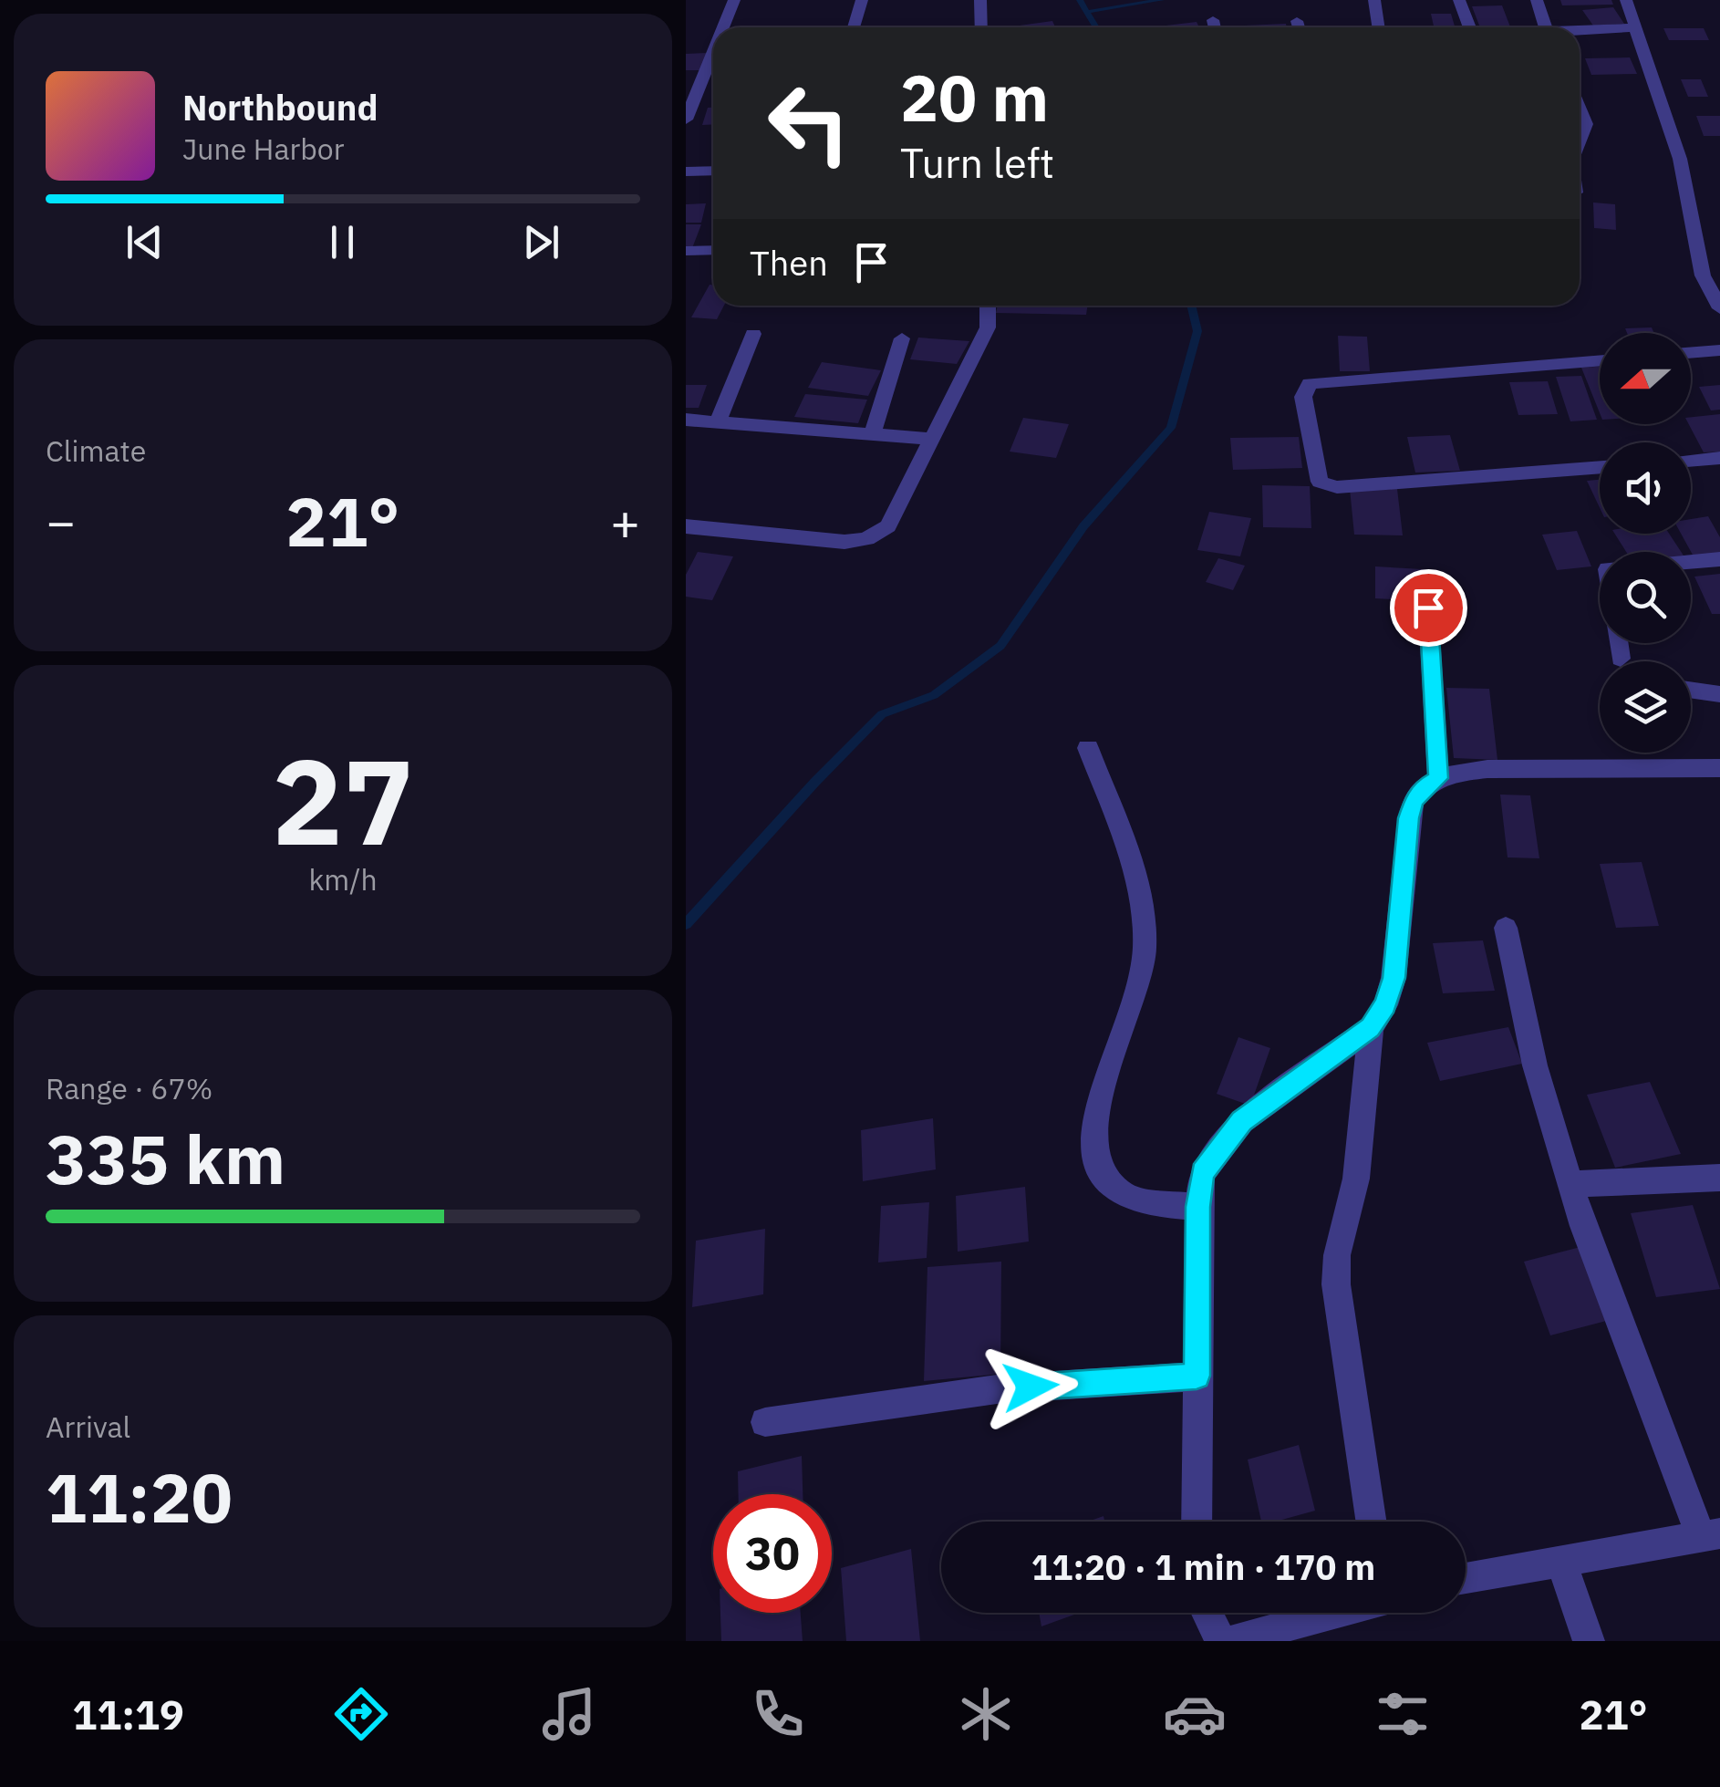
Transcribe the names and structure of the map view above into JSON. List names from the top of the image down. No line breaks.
{"north":"left","page":{"turn":["20 m","Turn left"],"song":["Northbound","June Harbor"],"then":"Then","tile":["Climate",["27","km/h"],["Range · 67%","335 km"],["Arrival","11:20"]],"heat":["−","21°","+"],"limit":"30","trip":"11:20 · 1 min · 170 m","tabs":["11:19","21°"]}}
